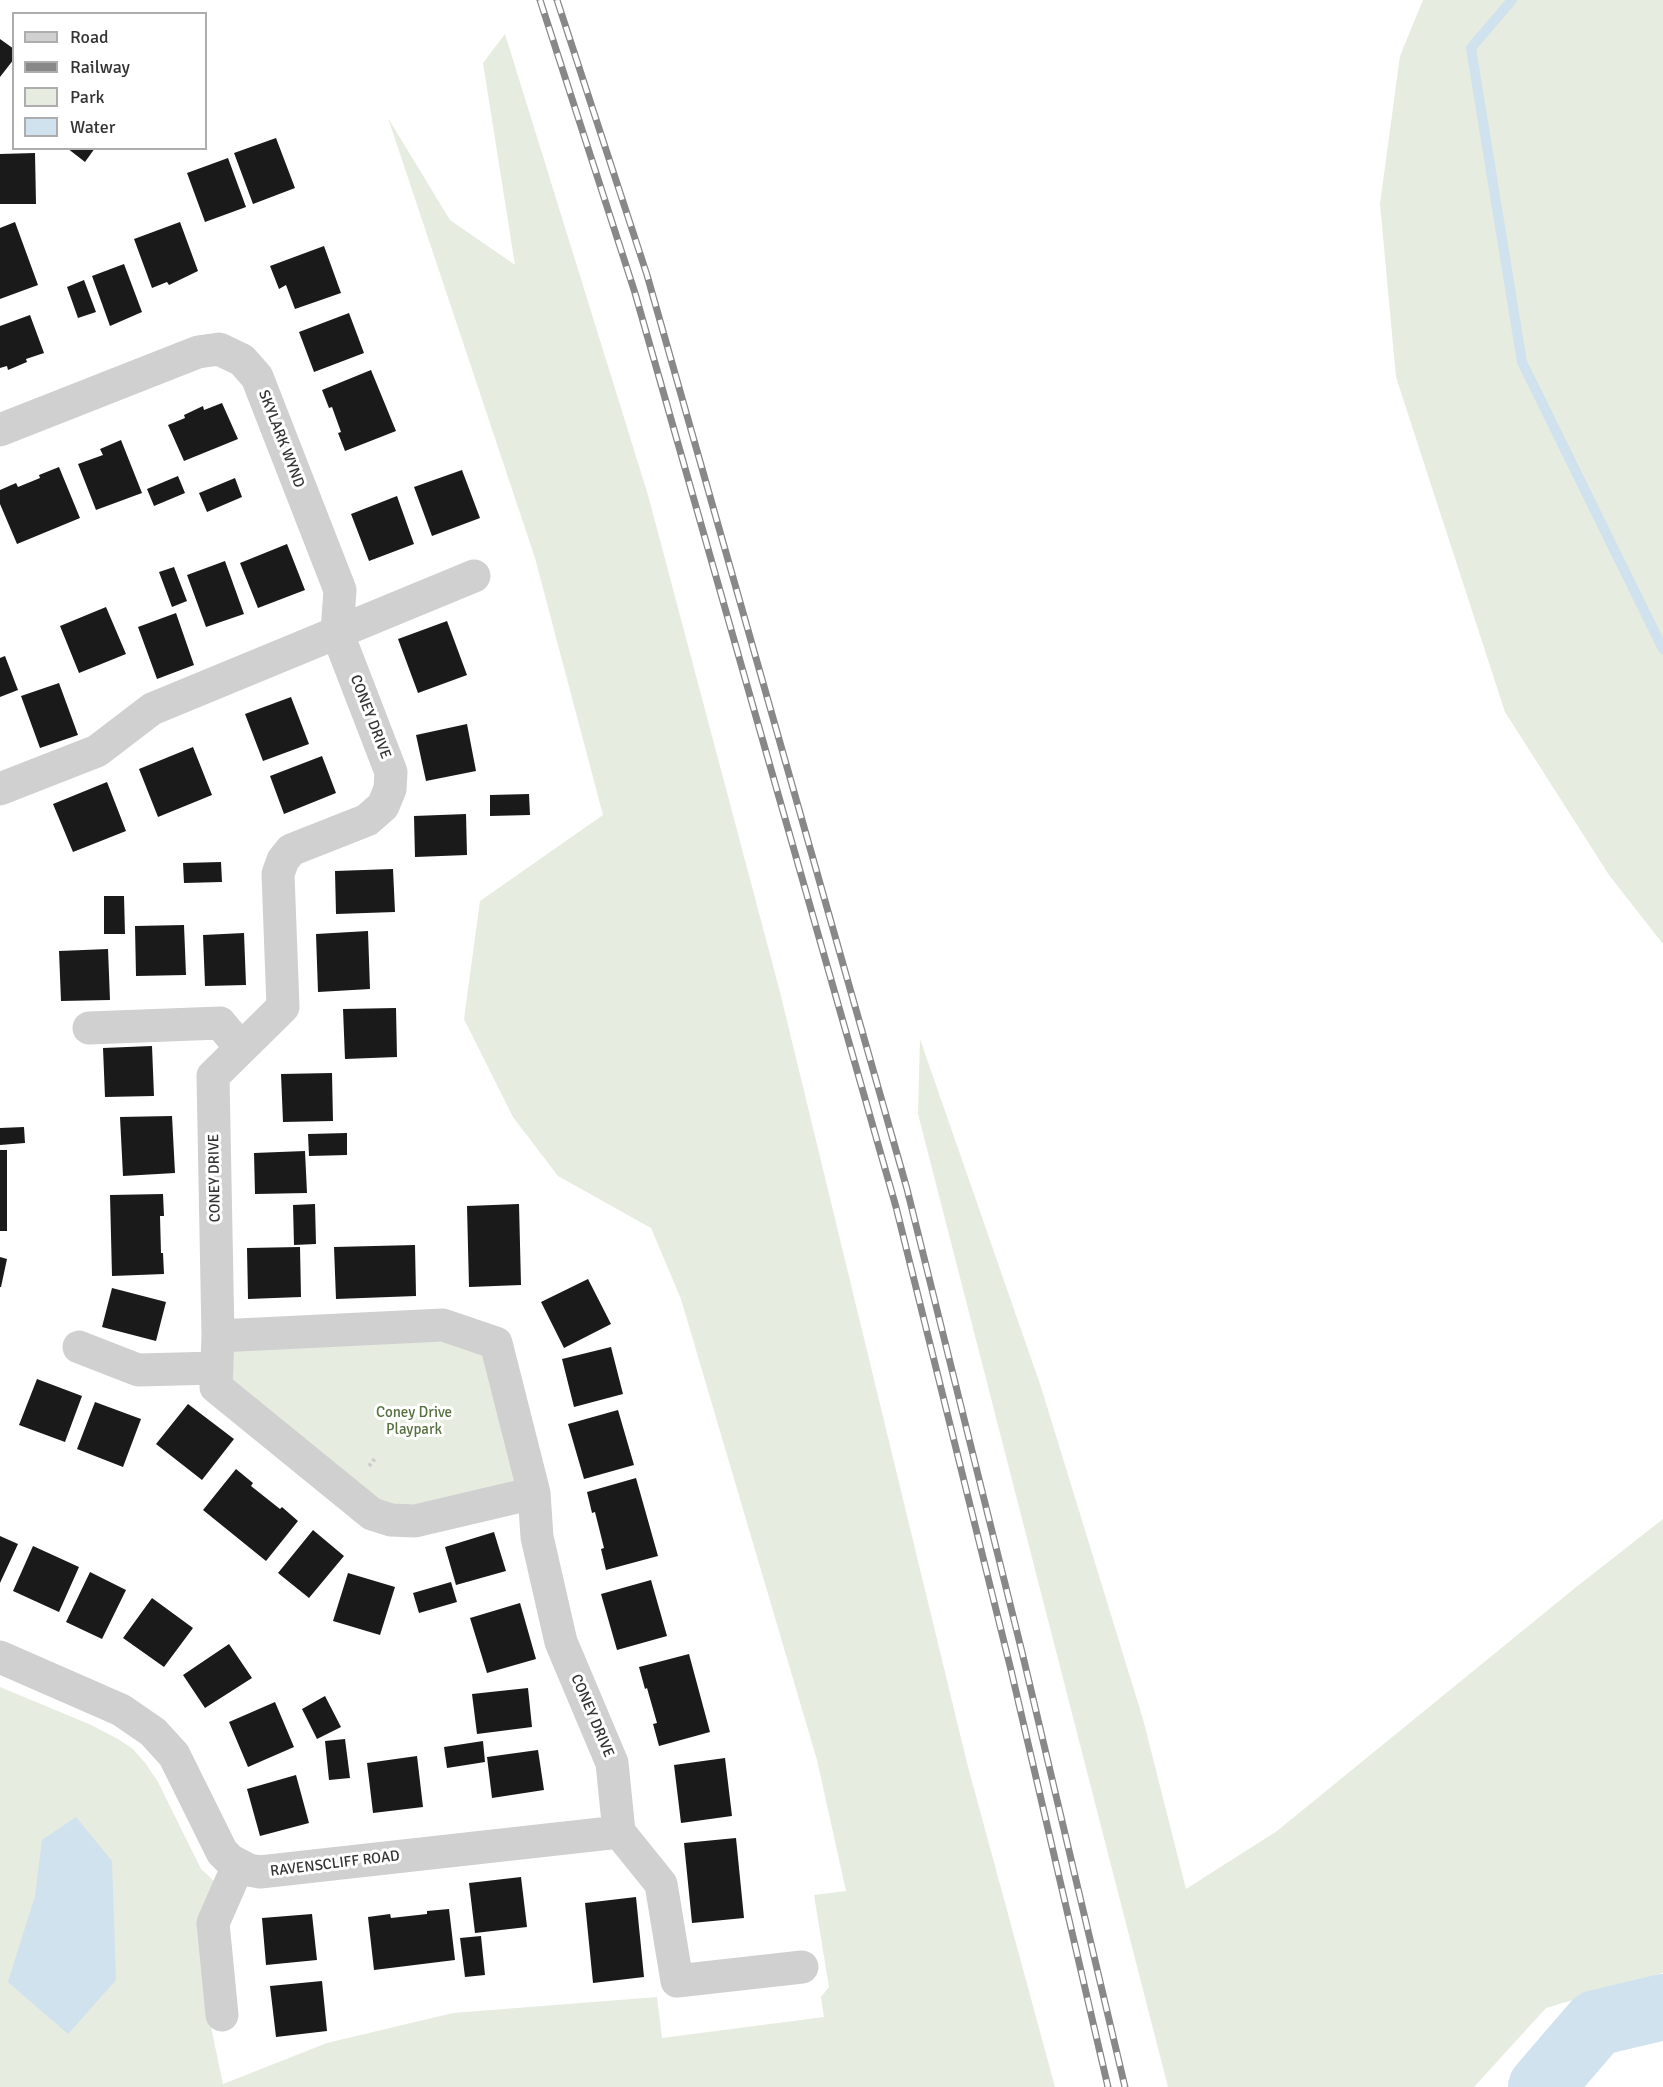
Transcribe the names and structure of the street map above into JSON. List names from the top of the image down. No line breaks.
{"streets":{"street":["SKYLARK WYND","CONEY DRIVE","RAVENSCLIFF ROAD"]},"crossings":[["SKYLARK WYND","CONEY DRIVE"],["CONEY DRIVE","RAVENSCLIFF ROAD"]],"parks":["Coney Drive Playpark"],"legend":["Road","Railway","Park","Water"]}
